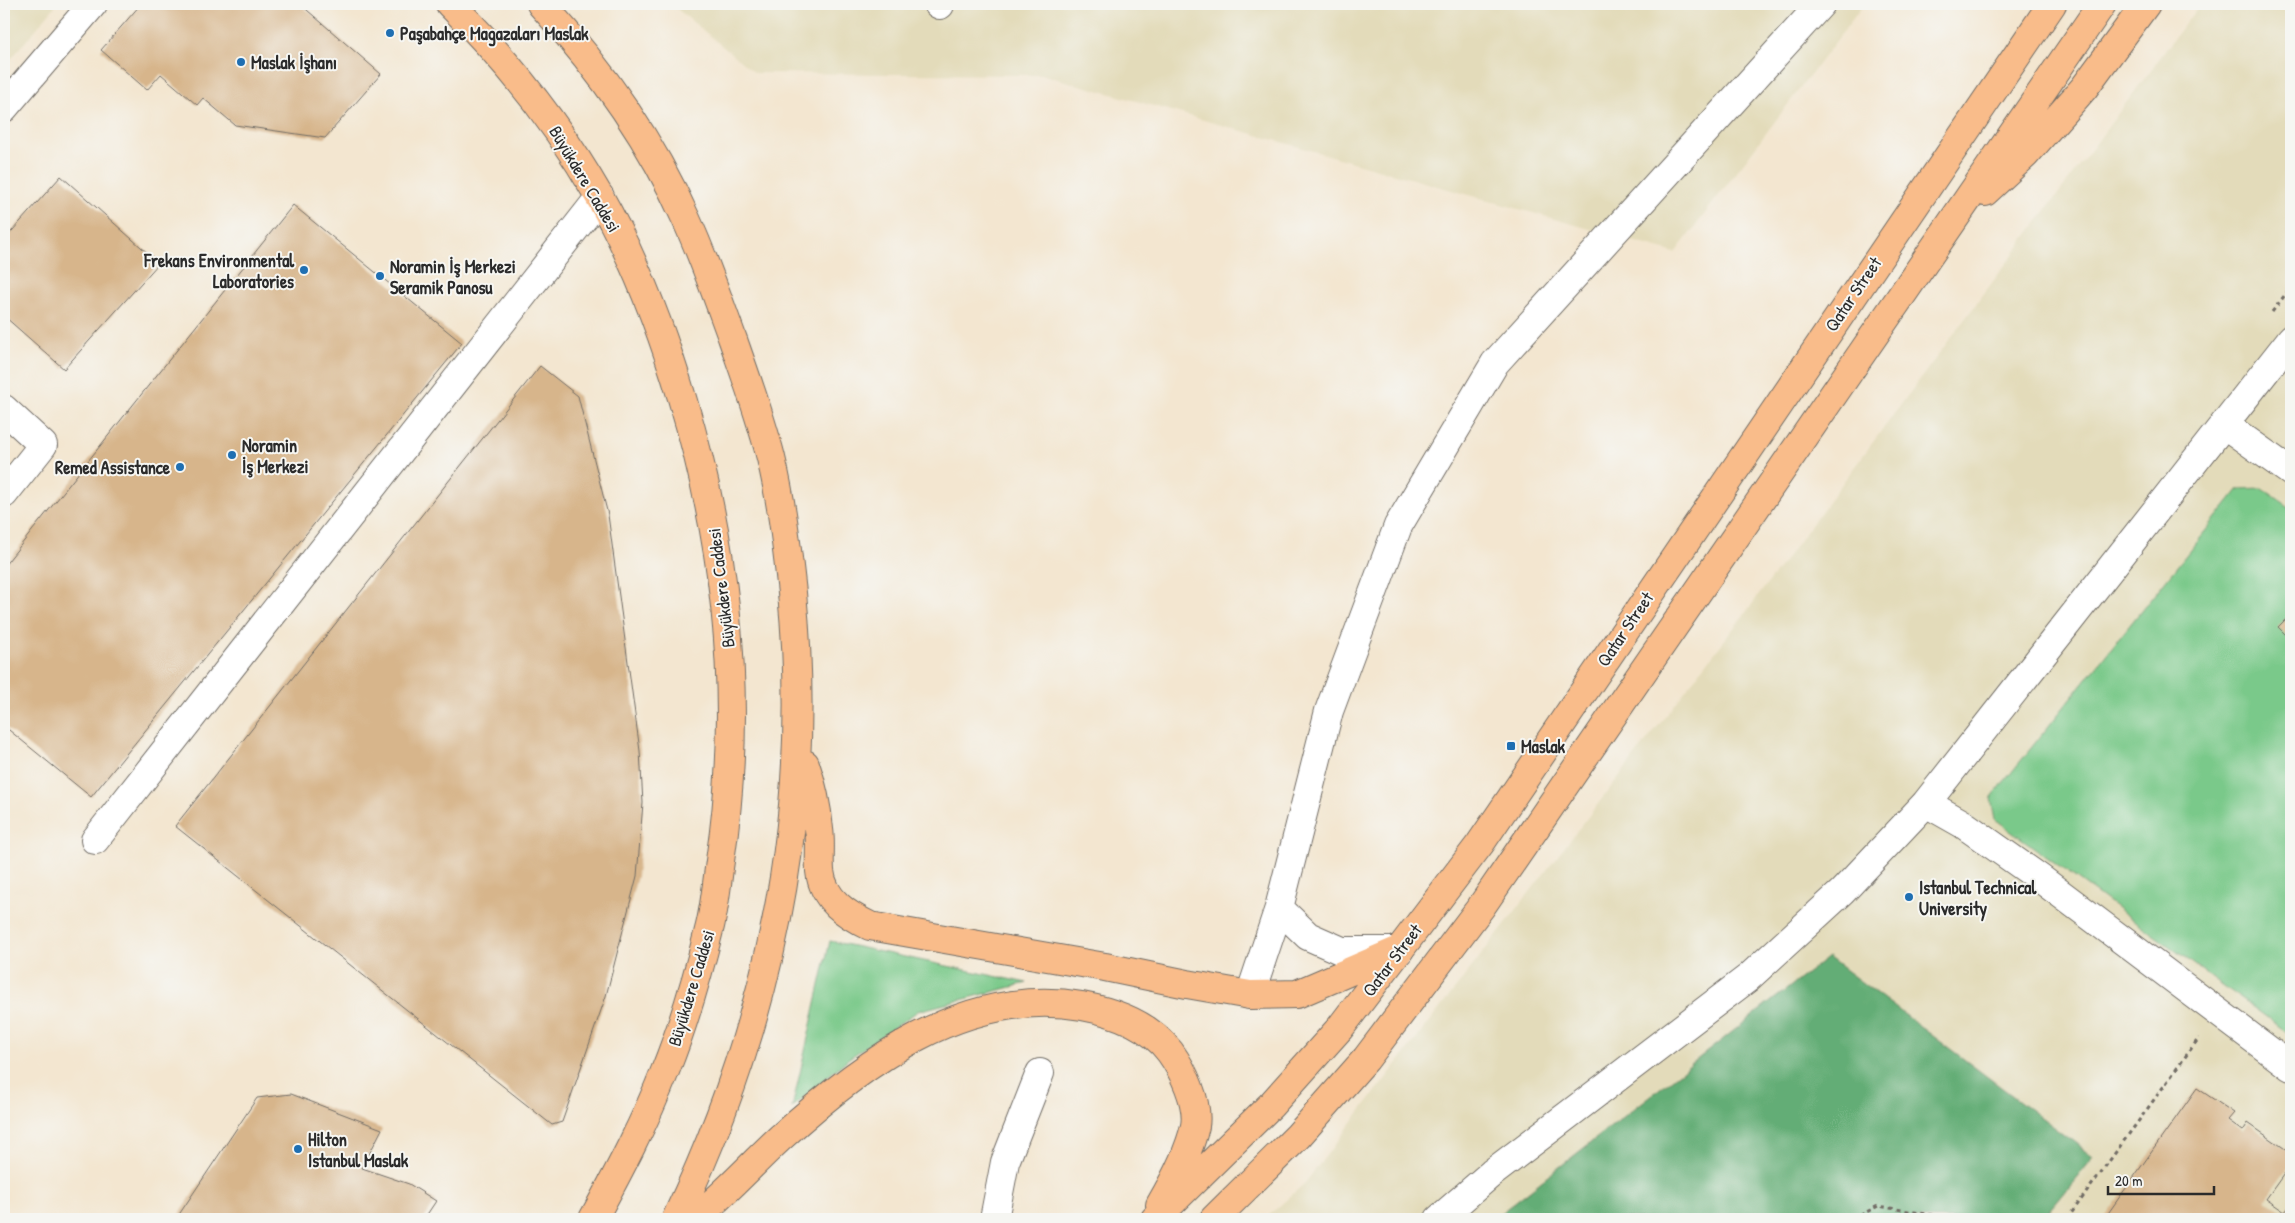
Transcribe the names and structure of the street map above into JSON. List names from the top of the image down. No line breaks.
{"streets":{"main road":["Büyükdere Caddesi","Qatar Street"]},"places":{"other":["Paşabahçe Magazaları Maslak","Maslak İşhanı","Frekans Environmental Laboratories","Noramin İş Merkezi Seramik Panosu","Noramin İş Merkezi","Remed Assistance","Istanbul Technical University","Hilton Istanbul Maslak"],"transit":["Maslak"]},"scale_bar":"20 m"}
